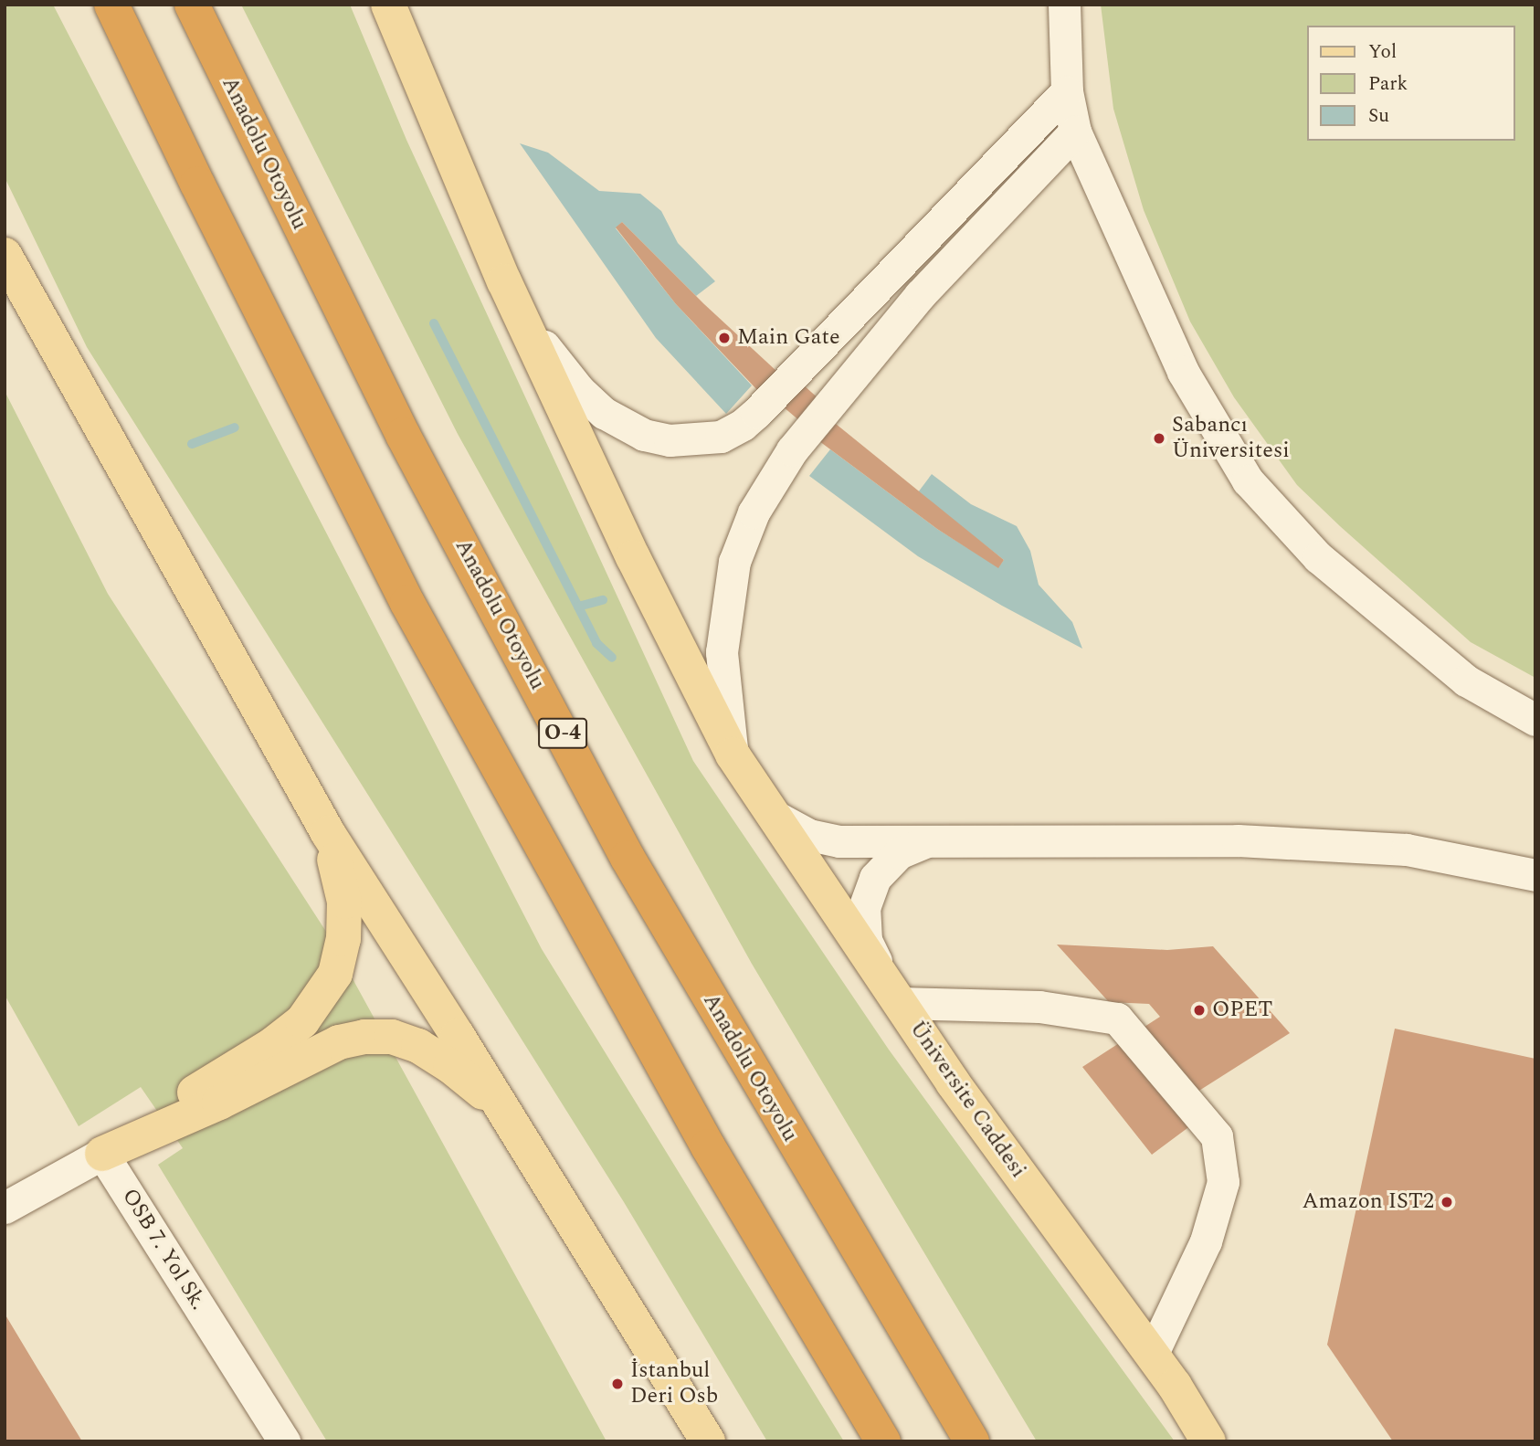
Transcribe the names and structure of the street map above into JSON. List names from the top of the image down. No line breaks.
{"streets":{"highway":["Anadolu Otoyolu","O-4"],"main road":["Üniversite Caddesi"],"street":["OSB 7. Yol Sk."]},"places":["Main Gate","Sabancı Üniversitesi","OPET","Amazon IST2","İstanbul Deri Osb"],"legend":["Yol","Park","Su"]}
